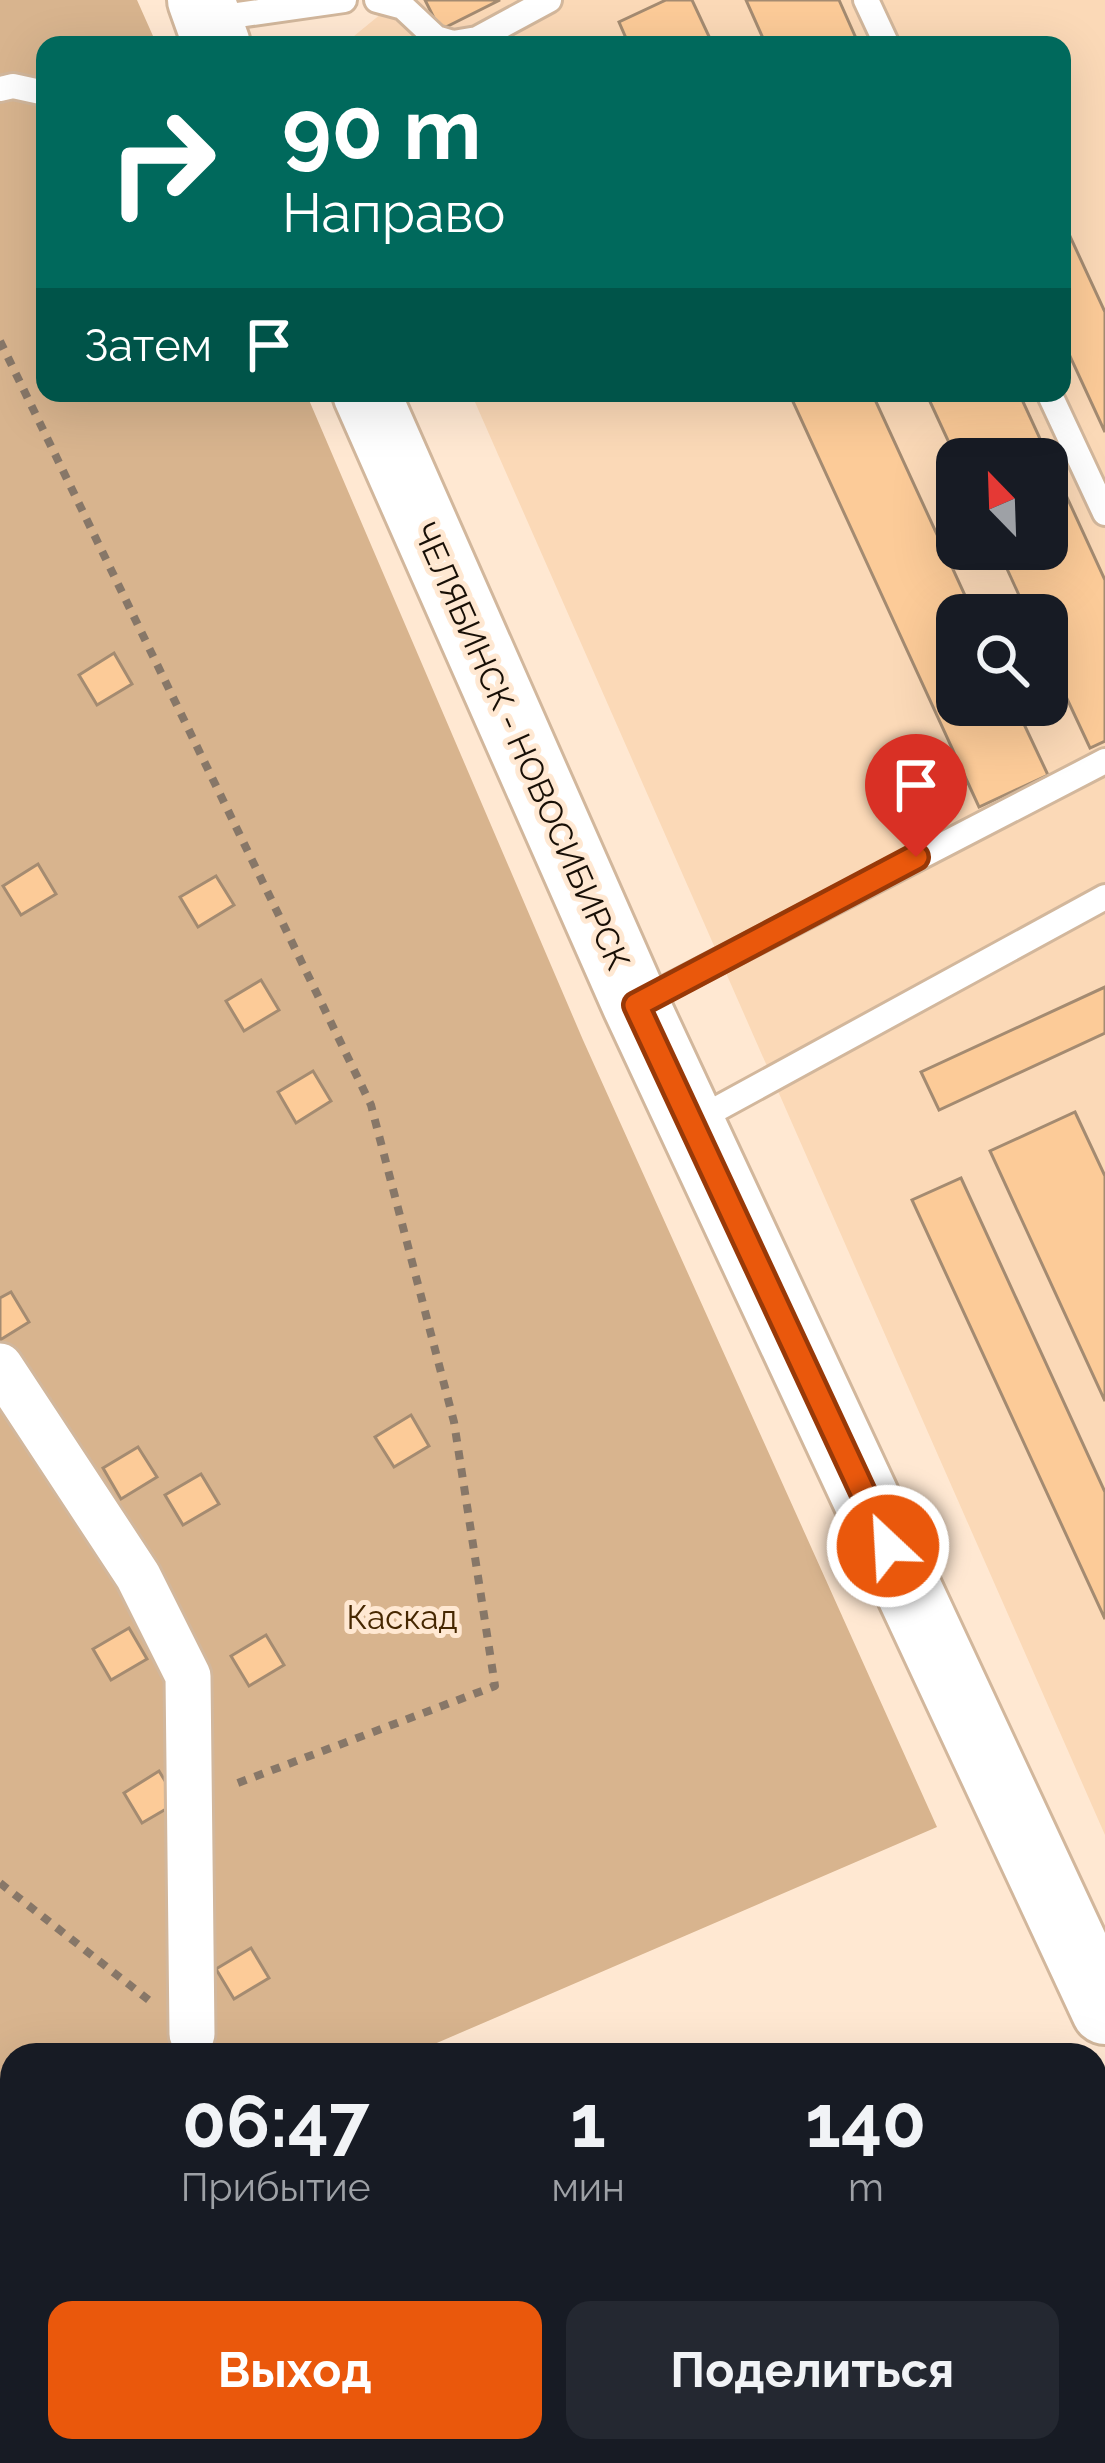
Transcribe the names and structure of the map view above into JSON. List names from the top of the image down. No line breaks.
{"streets":{"highway":["ЧЕЛЯБИНСК - НОВОСИБИРСК"]},"parks":["Каскад"],"north":"top left","page":{"turn":["90 m","Направо"],"then":"Затем","eta":["06:47","Прибытие","1","мин","140","m"],"buttons":["Выход","Поделиться"]}}
